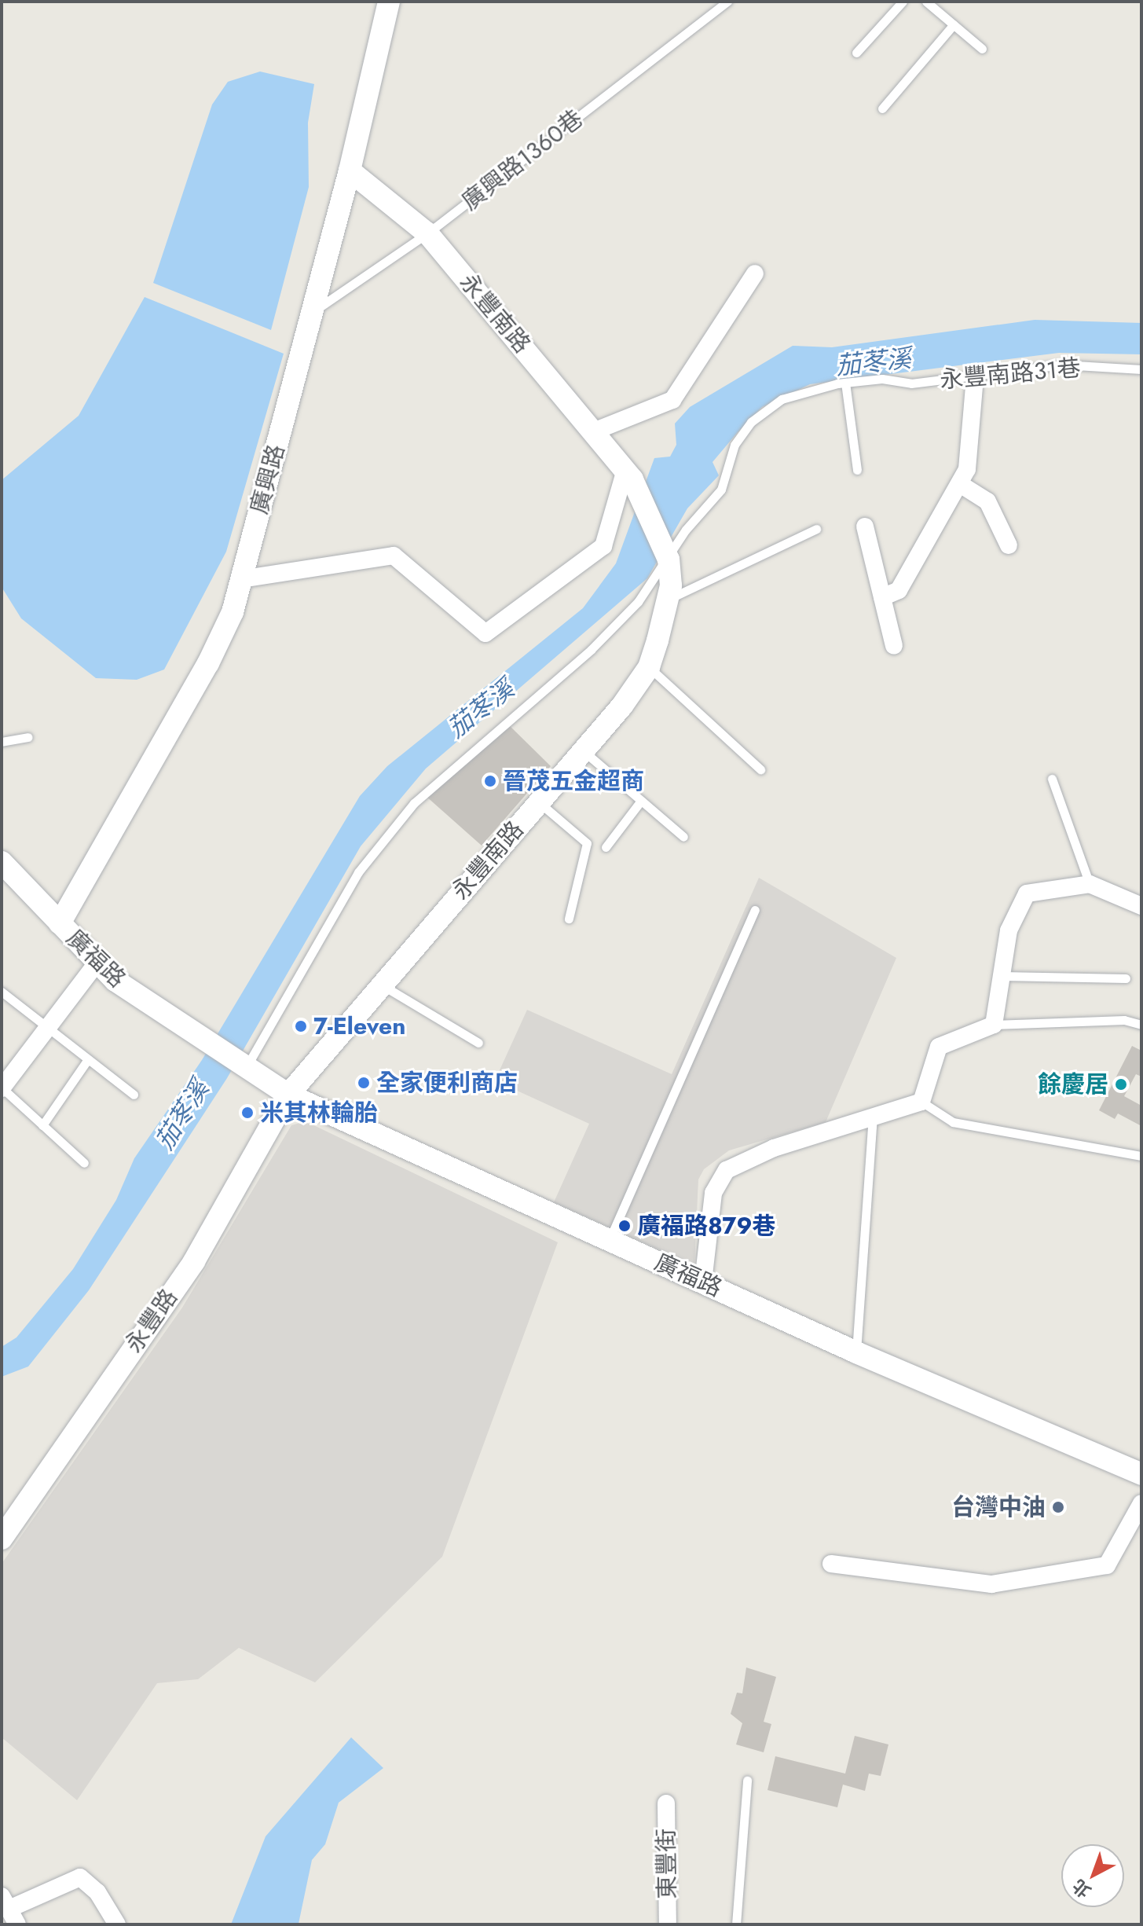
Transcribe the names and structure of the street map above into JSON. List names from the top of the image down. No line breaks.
{"streets":{"street":["永豐南路","廣興路","廣福路","永豐路","東豐街"],"lane":["廣興路1360巷","永豐南路31巷"]},"crossings":[["廣興路1360巷","永豐南路"],["廣興路1360巷","廣興路"],["永豐南路","永豐南路31巷"],["永豐南路","廣興路"],["永豐南路","廣福路"],["永豐南路","永豐路"],["永豐南路31巷","廣福路"],["廣興路","廣福路"],["廣福路","永豐路"]],"water":["茄苳溪"],"places":["晉茂五金超商","7-Eleven","全家便利商店","餘慶居","米其林輪胎","廣福路879巷","台灣中油"],"north":"bottom left"}
